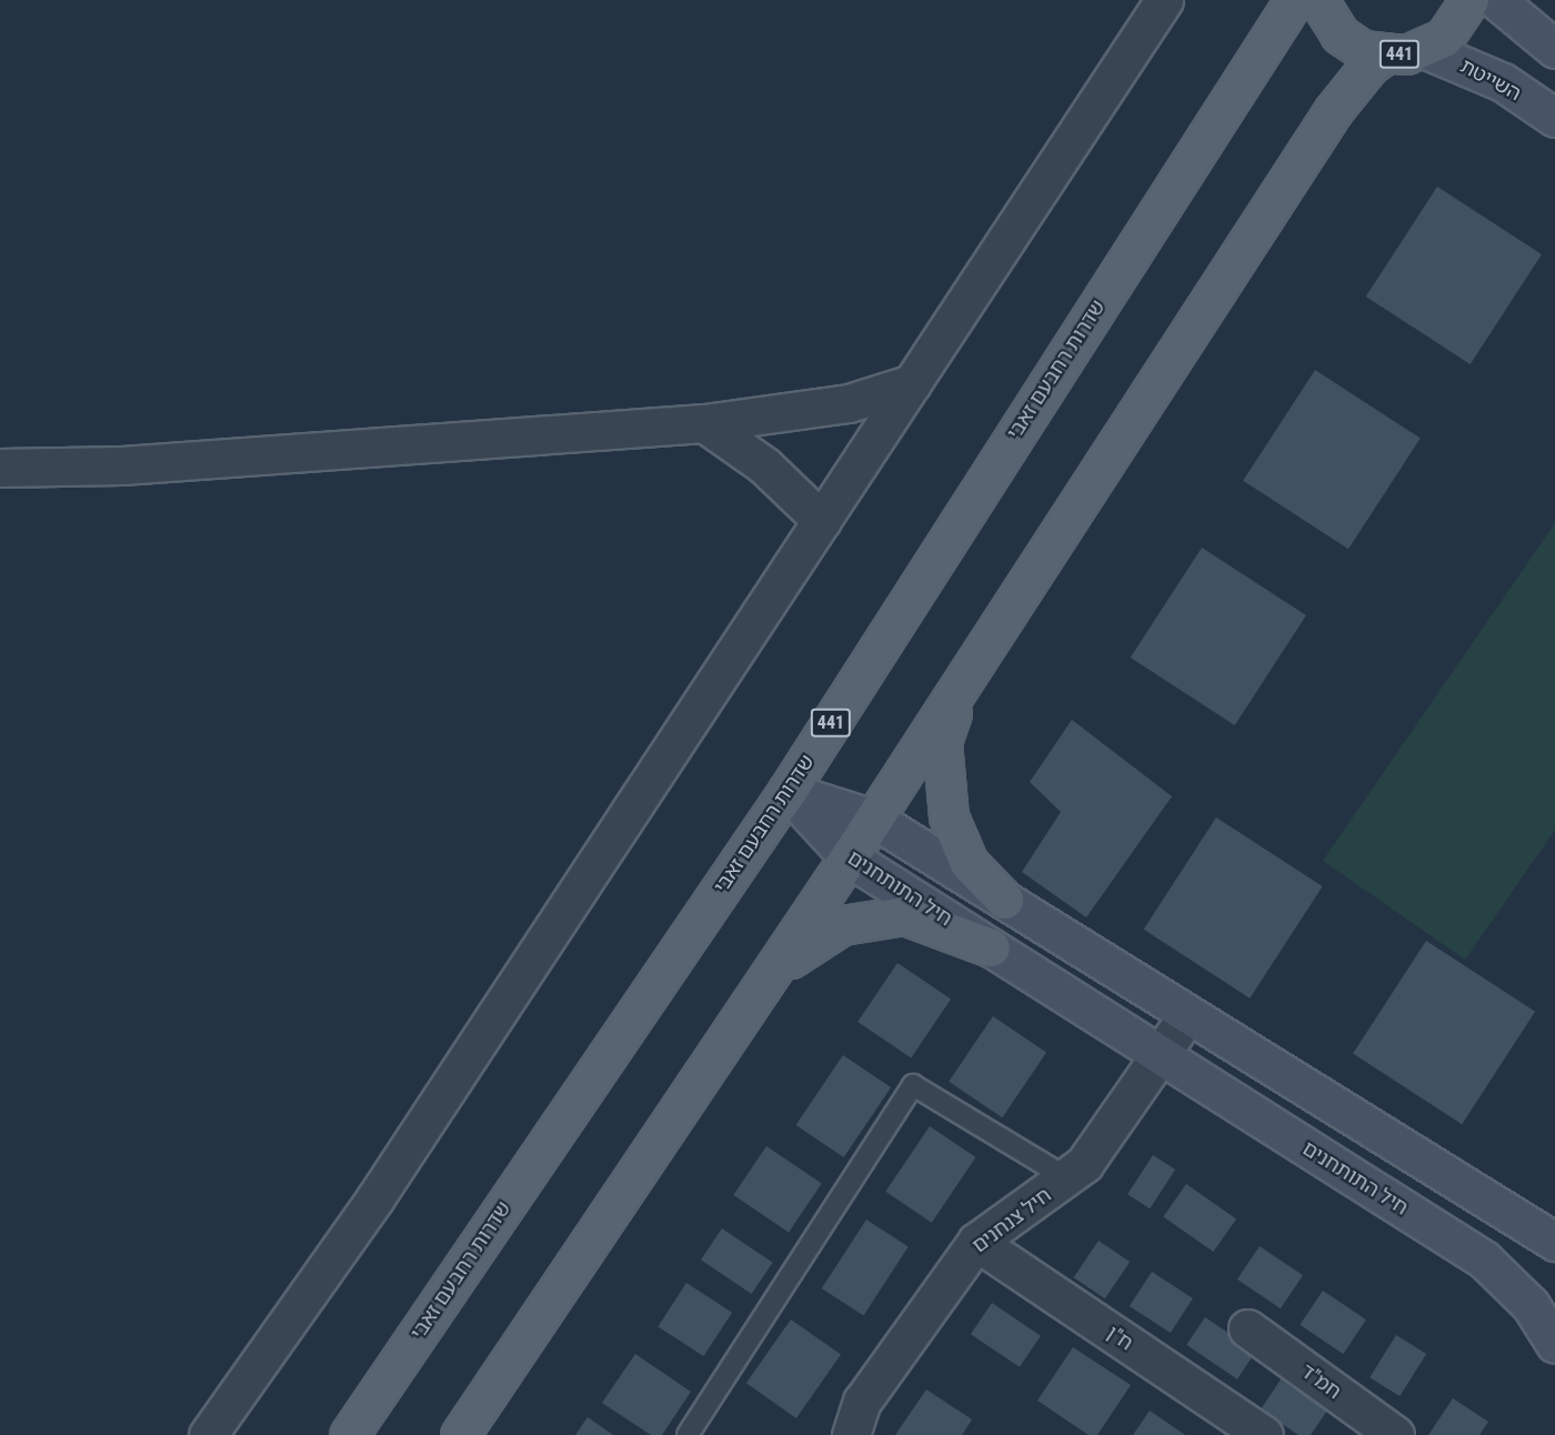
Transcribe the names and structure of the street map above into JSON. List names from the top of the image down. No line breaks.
{"streets":{"main road":["441","שדרות רחבעם זאבי"],"street":["השייטת","חיל התותחנים","חיל צנחנים","ח\"ן","חמ\"ד"]},"crossings":[["441","השייטת"],["441","חיל התותחנים"],["שדרות רחבעם זאבי","חיל התותחנים"],["חיל התותחנים","חיל צנחנים"],["חיל צנחנים","ח\"ן"]]}
